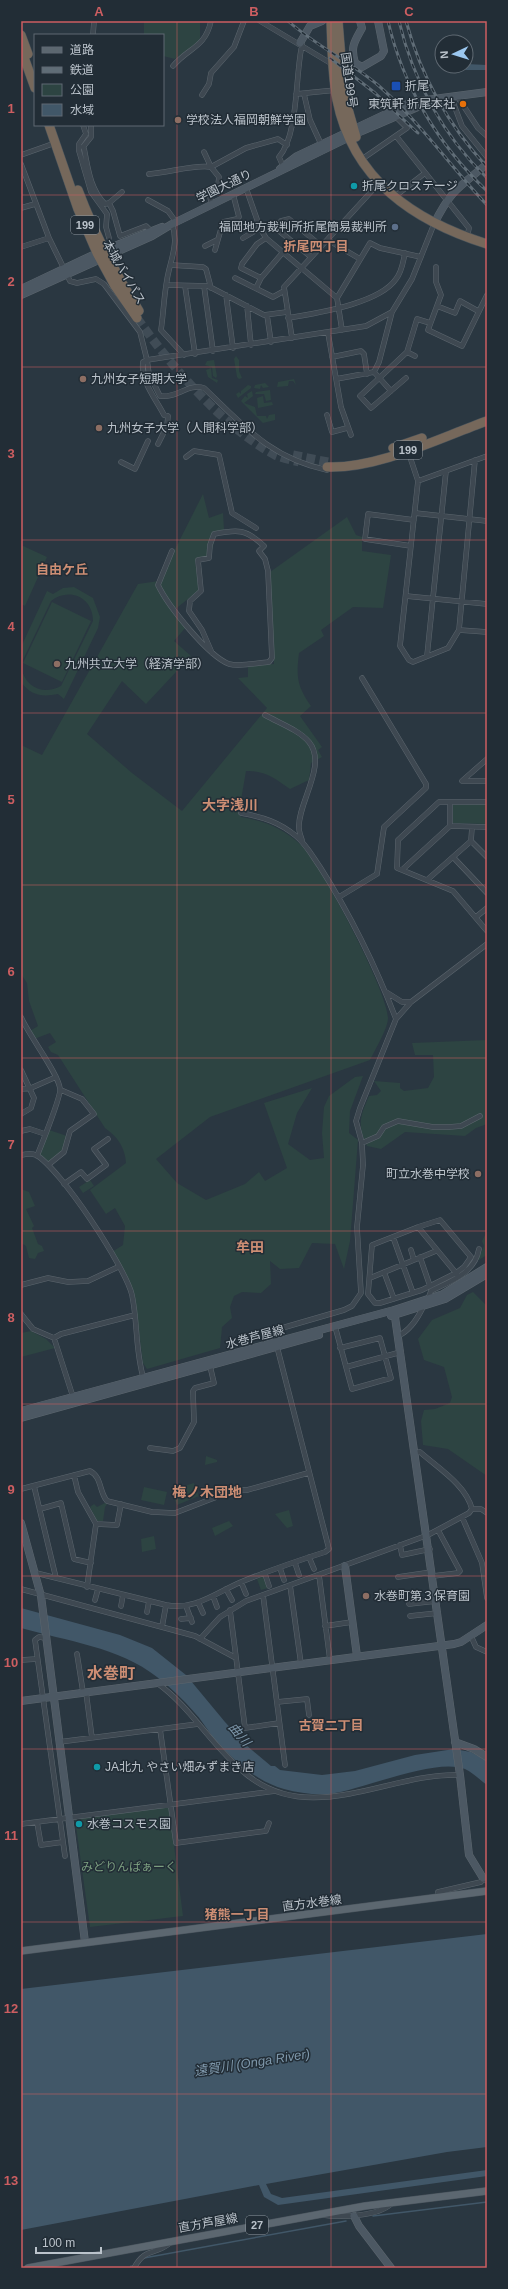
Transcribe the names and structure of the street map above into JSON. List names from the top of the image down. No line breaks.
{"streets":{"highway":["国道199号","199","本城バイパス"],"main road":["直方水巻線","直方芦屋線","27"],"street":["学園大通り","水巻芦屋線"]},"crossings":[["国道199号","学園大通り"],["学園大通り","本城バイパス"]],"districts":["折尾四丁目","自由ケ丘","大字浅川","牟田","梅ノ木団地","水巻町","古賀二丁目","猪熊一丁目"],"water":["曲川","遠賀川 (Onga River)"],"parks":["みどりんぱぁーく"],"places":{"transit":["折尾"],"other":["東筑軒 折尾本社","学校法人福岡朝鮮学園","折尾クロステージ","福岡地方裁判所折尾簡易裁判所","九州女子短期大学","九州女子大学（人間科学部）","九州共立大学（経済学部）","町立水巻中学校","水巻町第３保育園","JA北九 やさい畑みずまき店","水巻コスモス園"]},"legend":["道路","鉄道","公園","水域"],"scale_bar":"100 m","north":"left","grid":{"columns":["A","B","C"],"rows":["1","2","3","4","5","6","7","8","9","10","11","12","13"]}}
